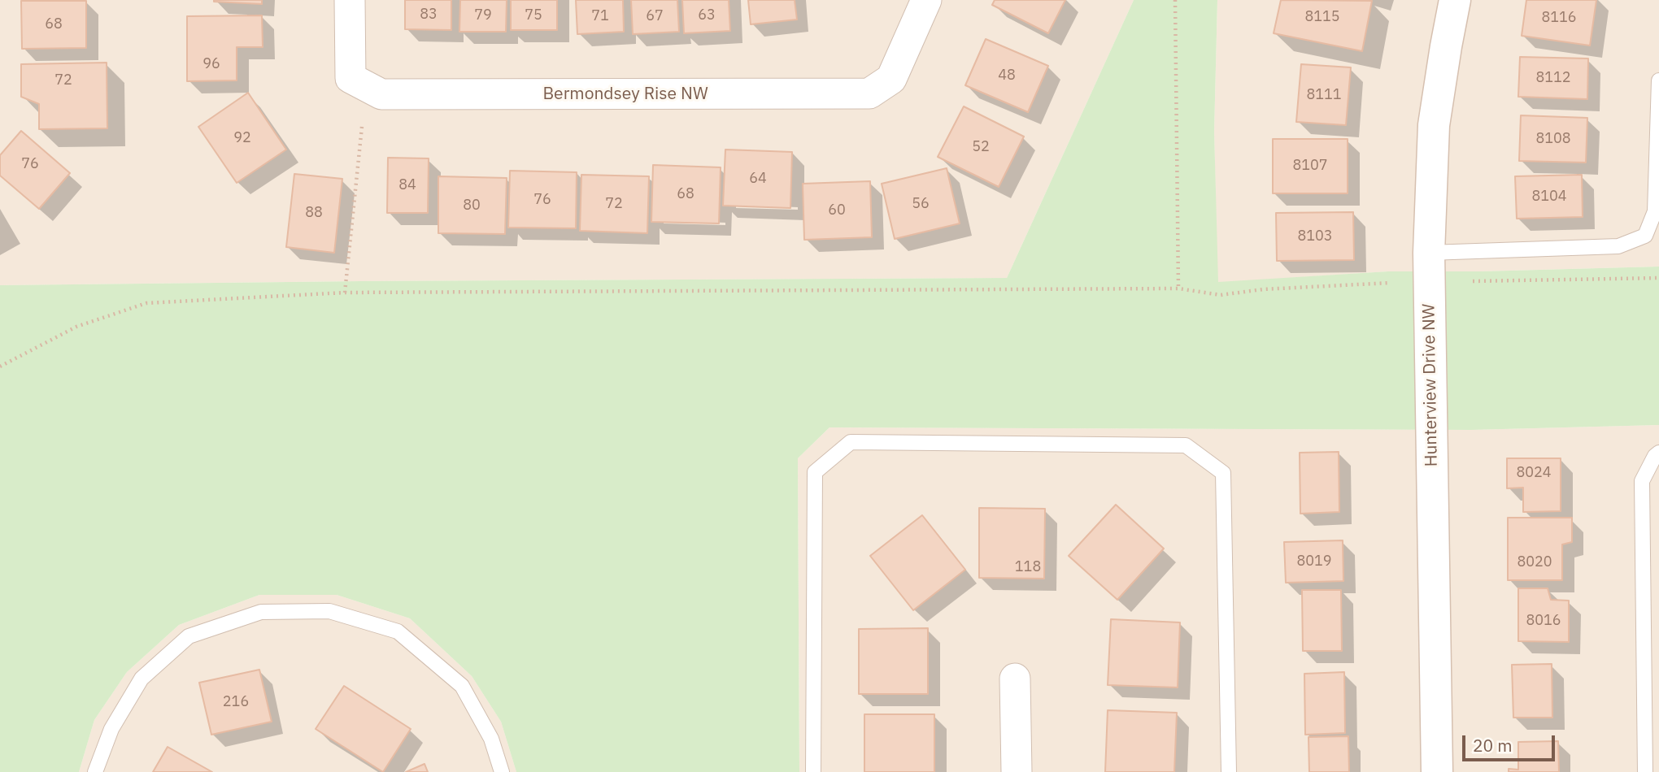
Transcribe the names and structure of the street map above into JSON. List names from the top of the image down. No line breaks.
{"streets":{"street":["Bermondsey Rise NW","Hunterview Drive NW"]},"house_numbers":["83","79","75","63","71","67","8115","8116","68","96","48","8112","72","8111","92","8108","52","76","8107","64","84","68","8104","76","72","56","80","60","88","8103","8024","8019","8020","118","8016","216"],"scale_bar":"20 m"}
